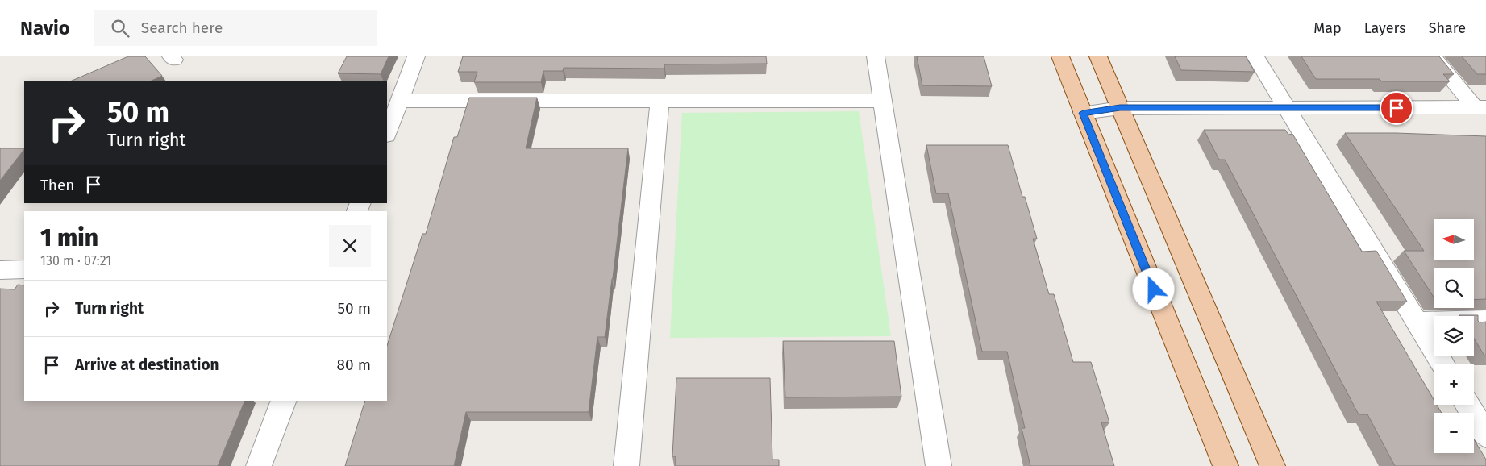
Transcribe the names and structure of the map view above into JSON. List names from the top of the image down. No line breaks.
{"north":"left","page":{"header":"Navio","search":"Search here","nav":["Map","Layers","Share"],"turn":["50 m","Turn right"],"then":"Then","heading":["1 min","130 m · 07:21"],"map_buttons":["+","−"],"list":[{"name":"Turn right","value":"50 m"},{"name":"Arrive at destination","value":"80 m"}]}}
